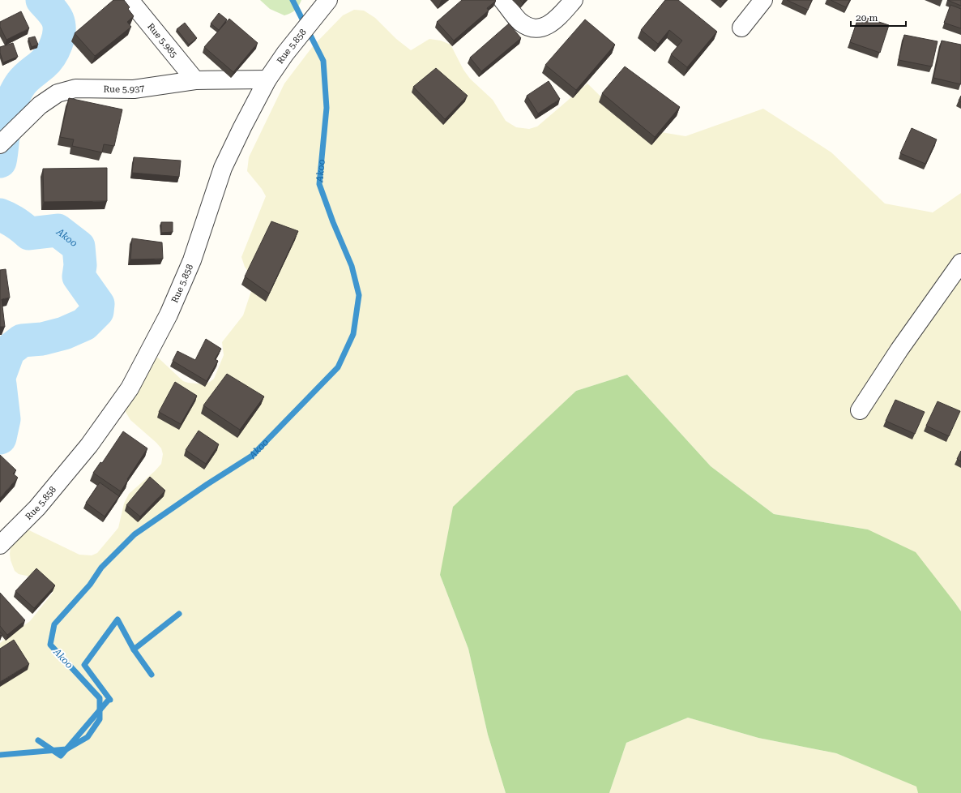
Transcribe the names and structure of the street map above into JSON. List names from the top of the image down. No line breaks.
{"streets":{"street":["Rue 5.985","Rue 5.858","Rue 5.937"]},"crossings":[["Rue 5.985","Rue 5.937"],["Rue 5.858","Rue 5.937"]],"water":["Akoo"],"scale_bar":"20 m"}
